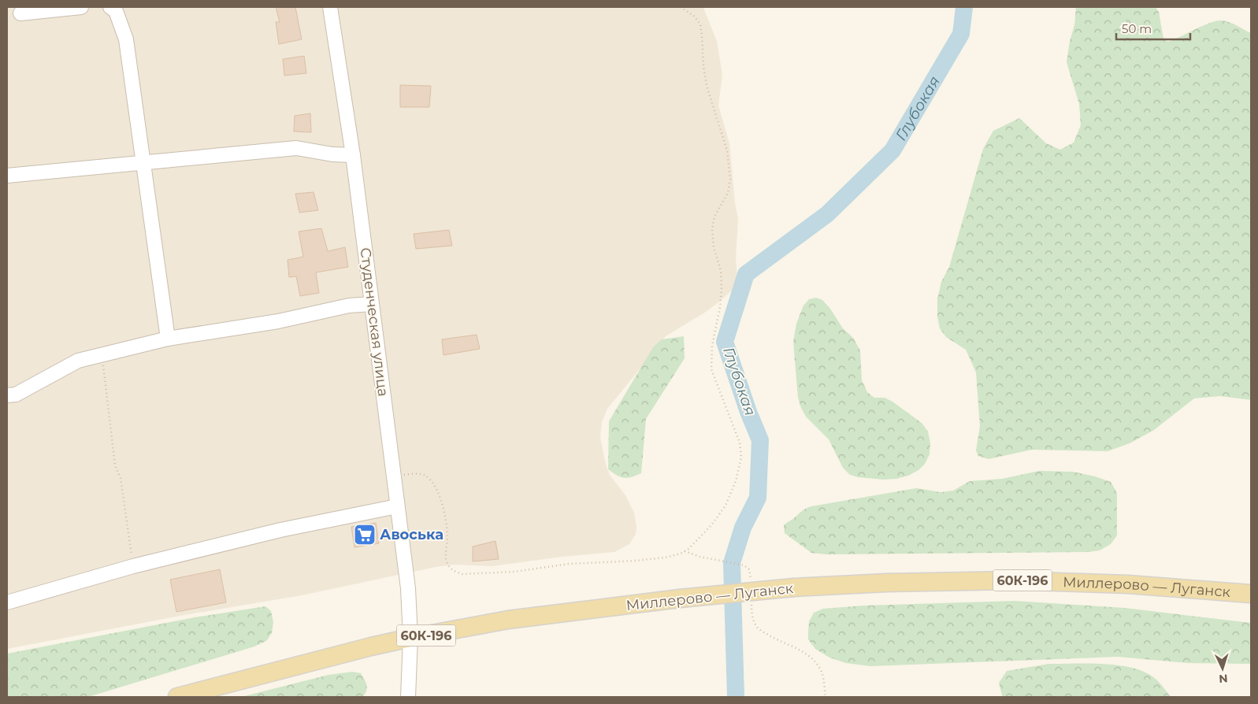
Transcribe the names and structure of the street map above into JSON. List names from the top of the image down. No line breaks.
{"streets":{"main road":["60К-196","Миллерово — Луганск"],"street":["Студенческая улица"]},"crossings":[["Студенческая улица","Миллерово — Луганск"]],"water":["Глубокая"],"places":{"supermarket":["Авоська"]},"scale_bar":"50 m","north":"bottom"}
